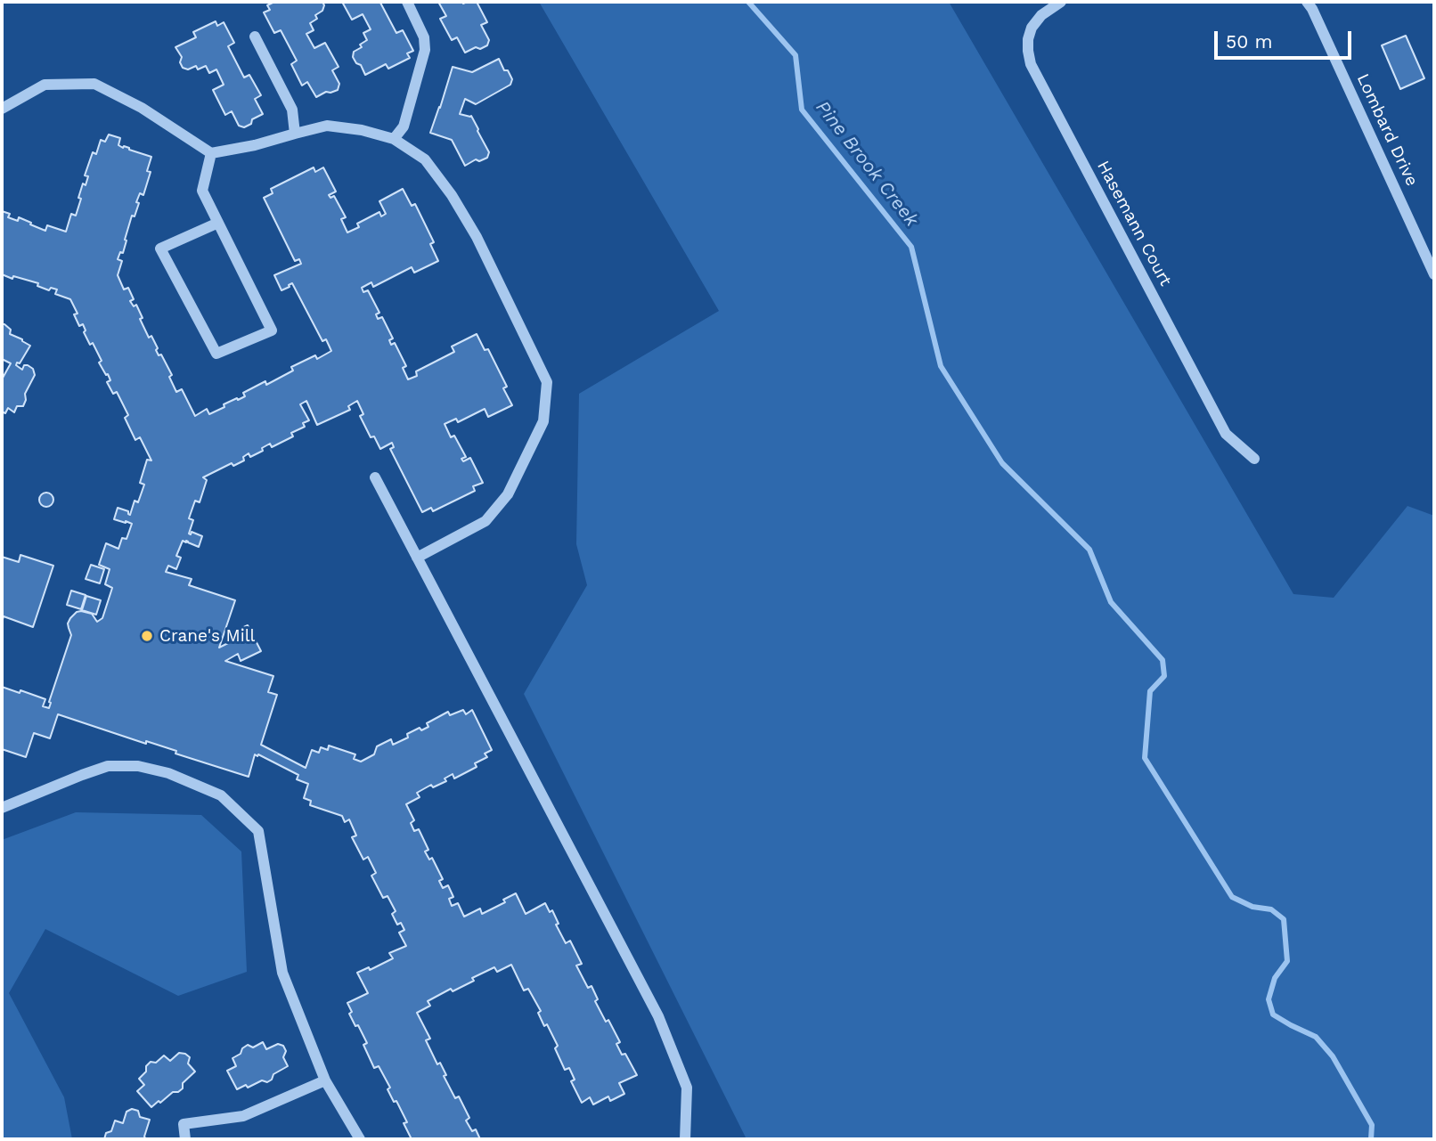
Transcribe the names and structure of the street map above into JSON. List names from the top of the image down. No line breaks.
{"streets":{"street":["Lombard Drive","Hasemann Court"]},"water":["Pine Brook Creek"],"places":["Crane's Mill"],"scale_bar":"50 m"}
